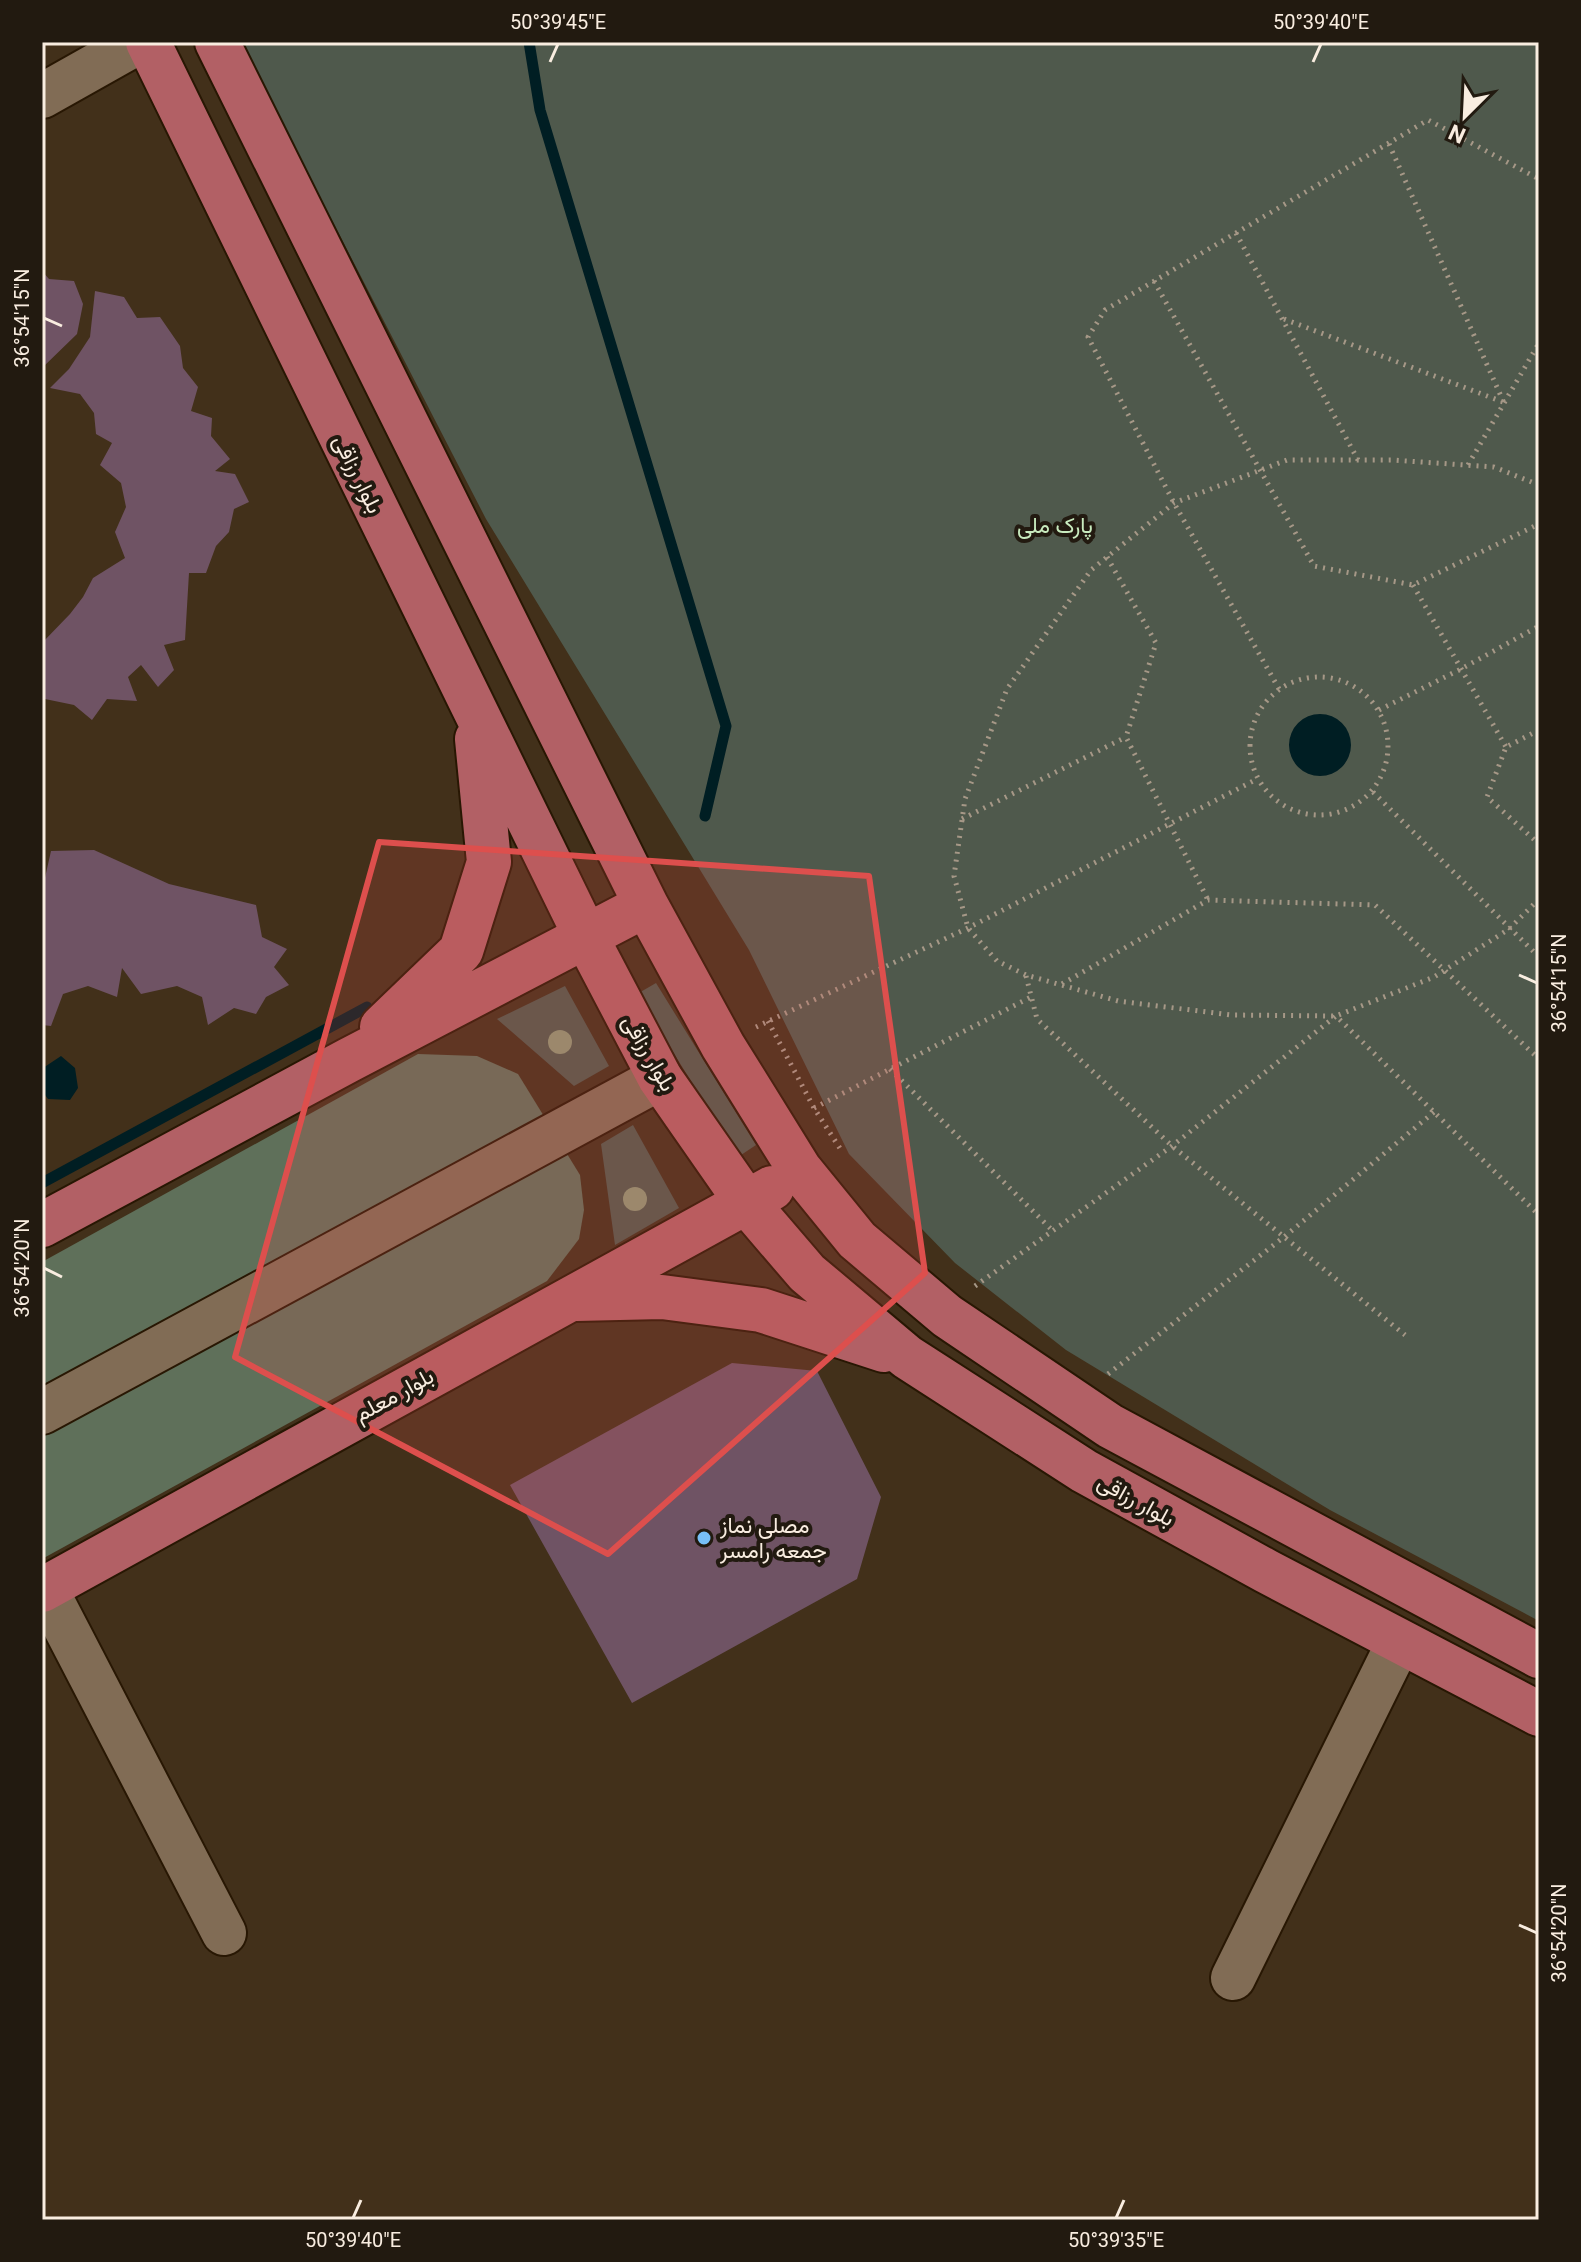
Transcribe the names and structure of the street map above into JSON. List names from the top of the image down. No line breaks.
{"streets":{"main road":["بلوار رزاقی","بلوار معلم"]},"crossings":[["بلوار رزاقی","بلوار معلم"]],"parks":["پارک ملی"],"places":["مصلی نماز جمعه رامسر"],"north":"bottom left","coordinates":["50°39'45\"E","50°39'40\"E","36°54'15\"N","36°54'20\"N","50°39'35\"E"]}
